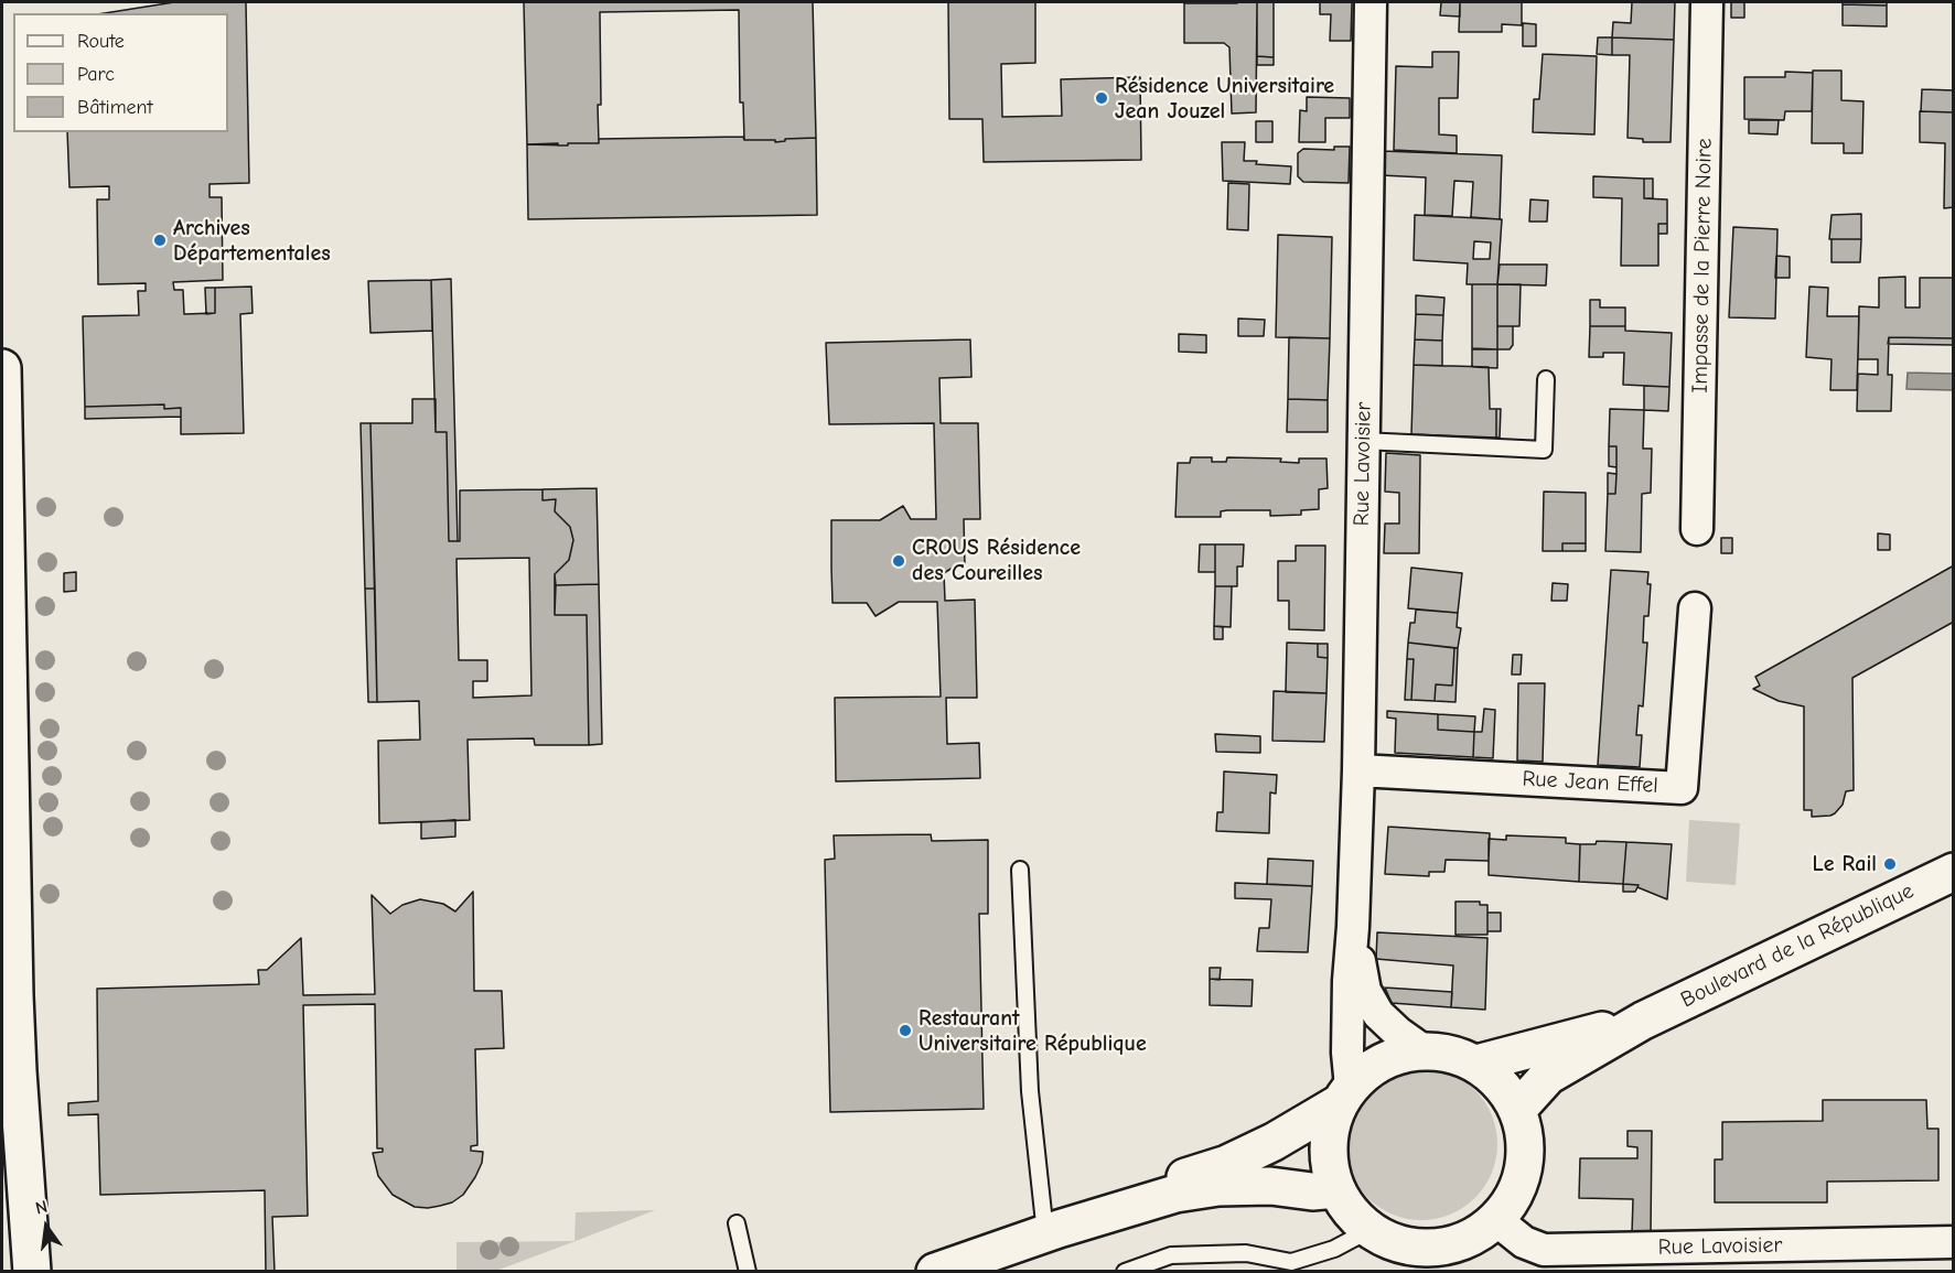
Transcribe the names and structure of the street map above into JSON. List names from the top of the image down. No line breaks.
{"streets":{"main road":["Boulevard de la République"],"street":["Impasse de la Pierre Noire","Rue Lavoisier","Rue Jean Effel"]},"crossings":[["Rue Lavoisier","Rue Jean Effel"],["Rue Lavoisier","Boulevard de la République"]],"places":["Résidence Universitaire Jean Jouzel","Archives Départementales","CROUS Résidence des Coureilles","Le Rail","Restaurant Universitaire République"],"legend":["Route","Parc","Bâtiment"],"north":"top"}
